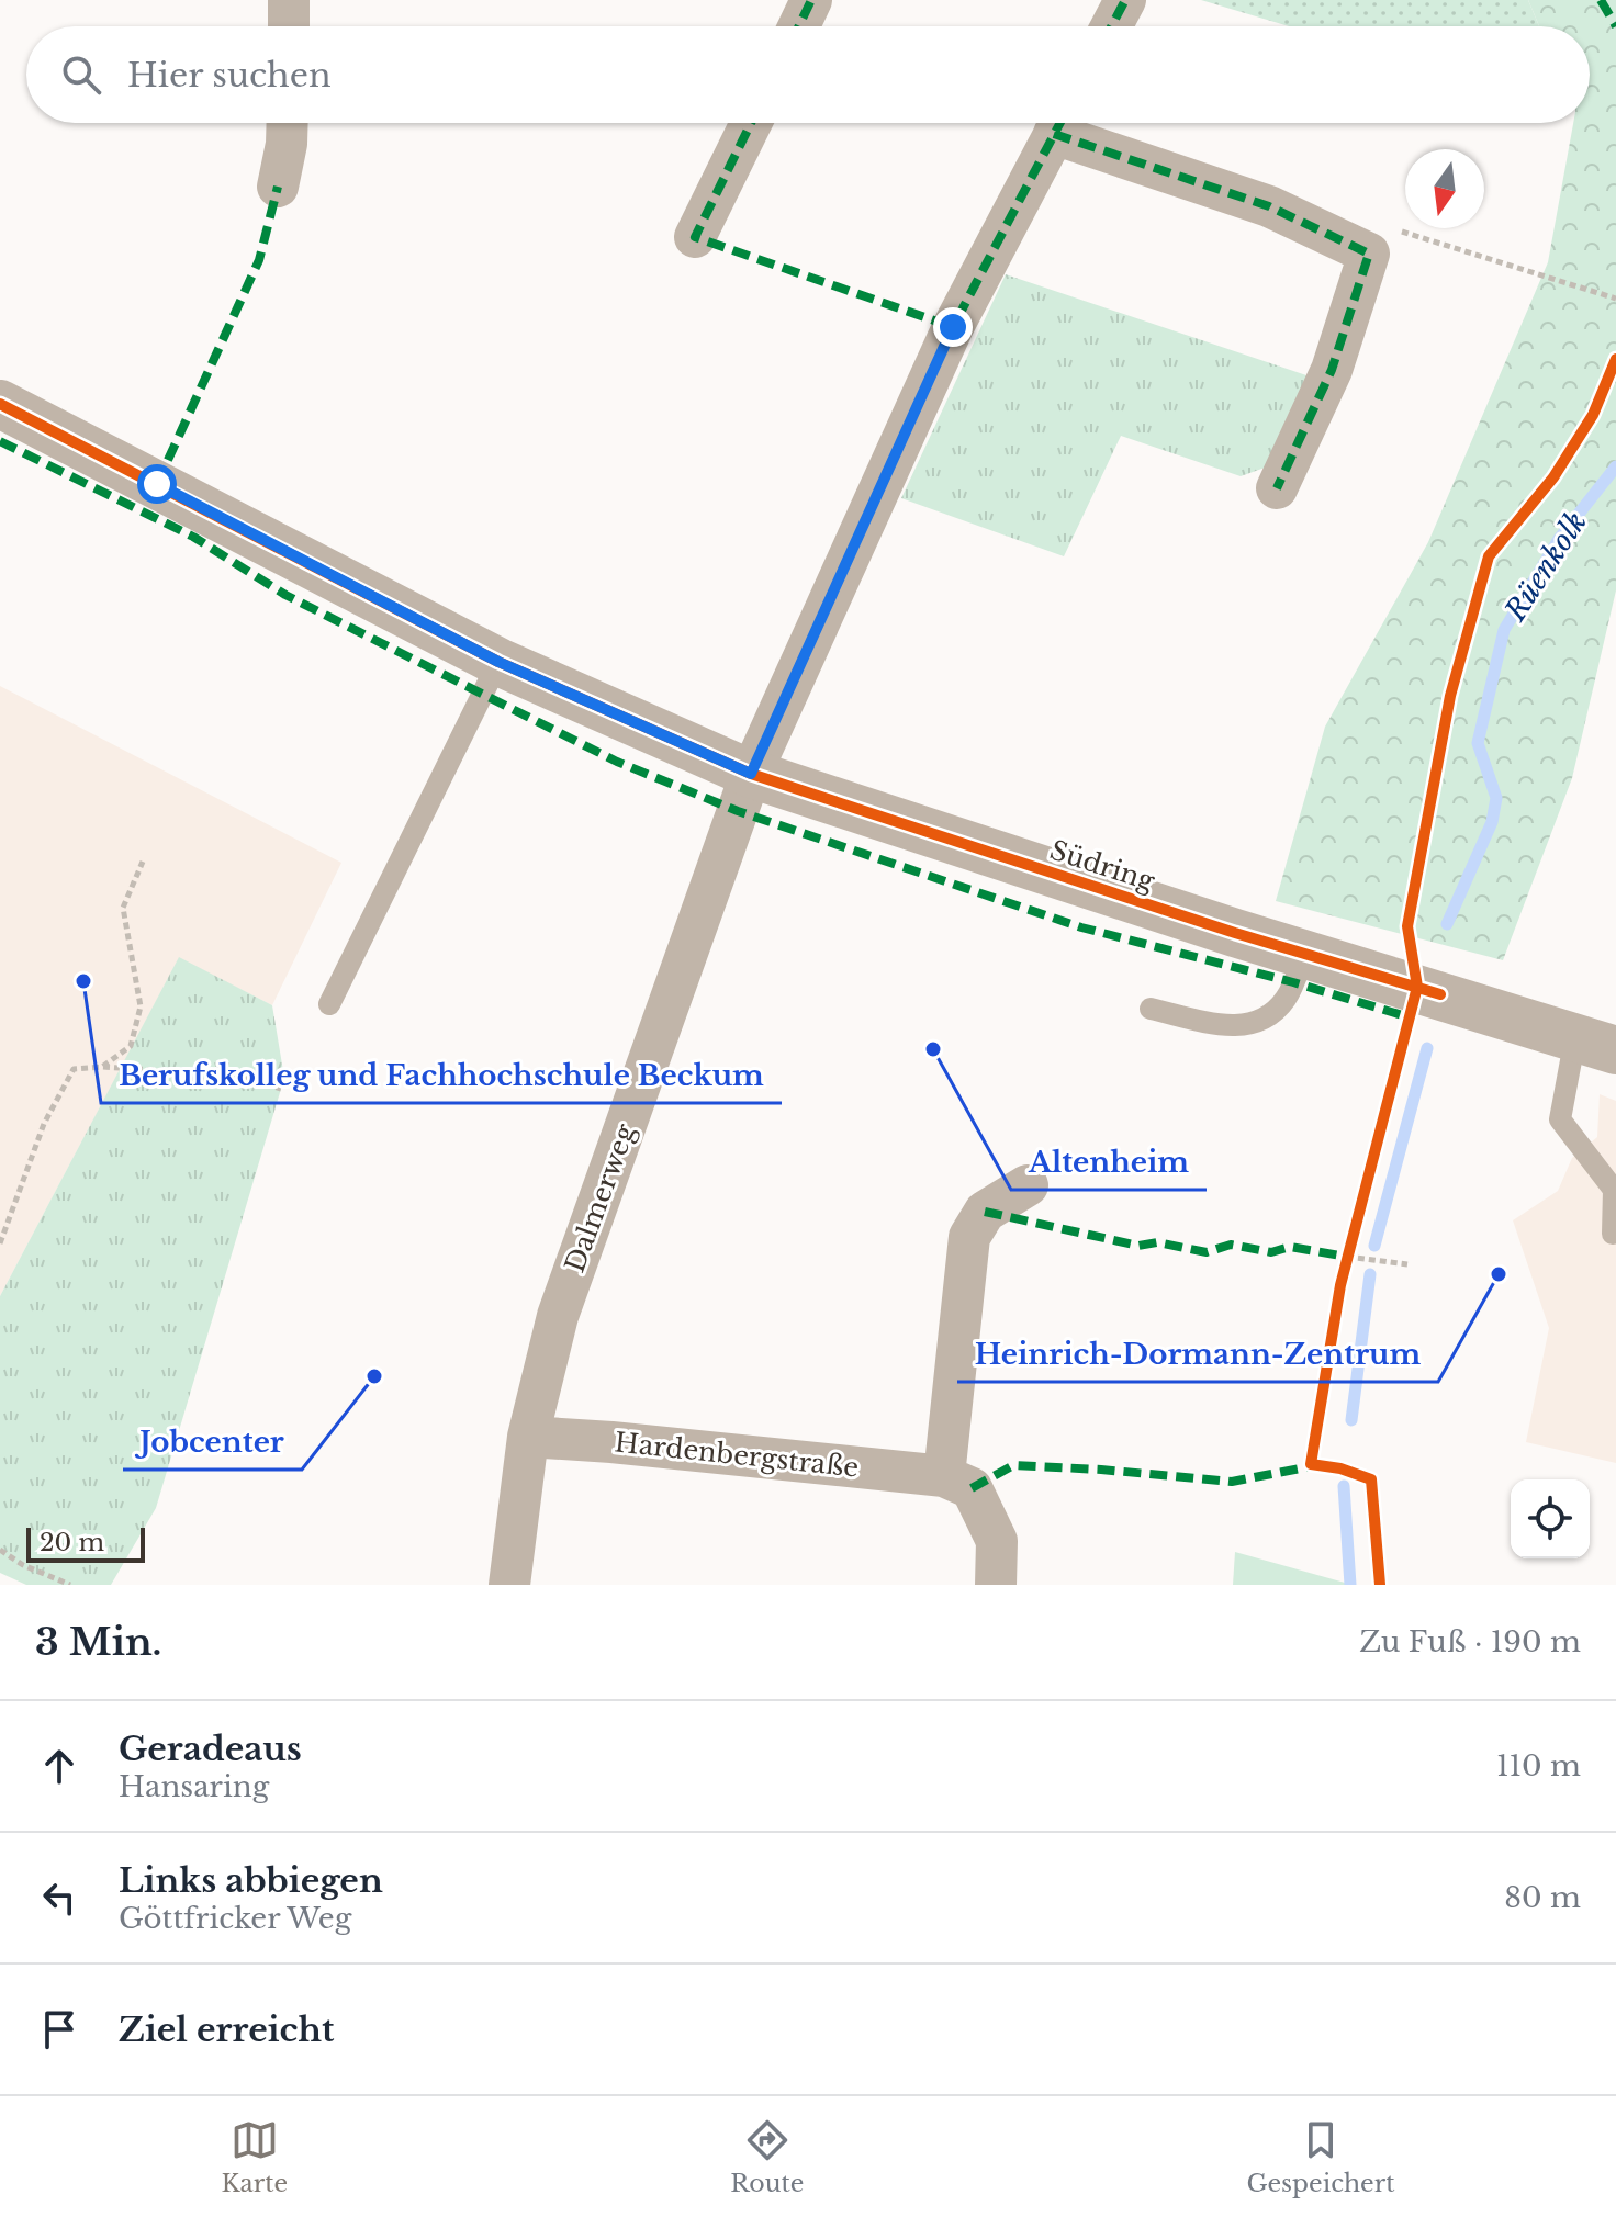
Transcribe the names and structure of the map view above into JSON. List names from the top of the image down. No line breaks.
{"streets":{"street":["Südring","Dalmerweg","Hardenbergstraße"]},"crossings":[["Südring","Dalmerweg"],["Dalmerweg","Hardenbergstraße"]],"water":["Rüenkolk"],"places":["Berufskolleg und Fachhochschule Beckum","Altenheim","Heinrich-Dormann-Zentrum","Jobcenter"],"scale_bar":"20 m","north":"bottom","page":{"search":"Hier suchen","scale":"20 m","heading":["3 Min.","Zu Fuß · 190 m"],"list":[["Geradeaus","Hansaring","110 m"],["Links abbiegen","Göttfricker Weg","80 m"],"Ziel erreicht"],"nav":["Karte","Route","Gespeichert"]}}
